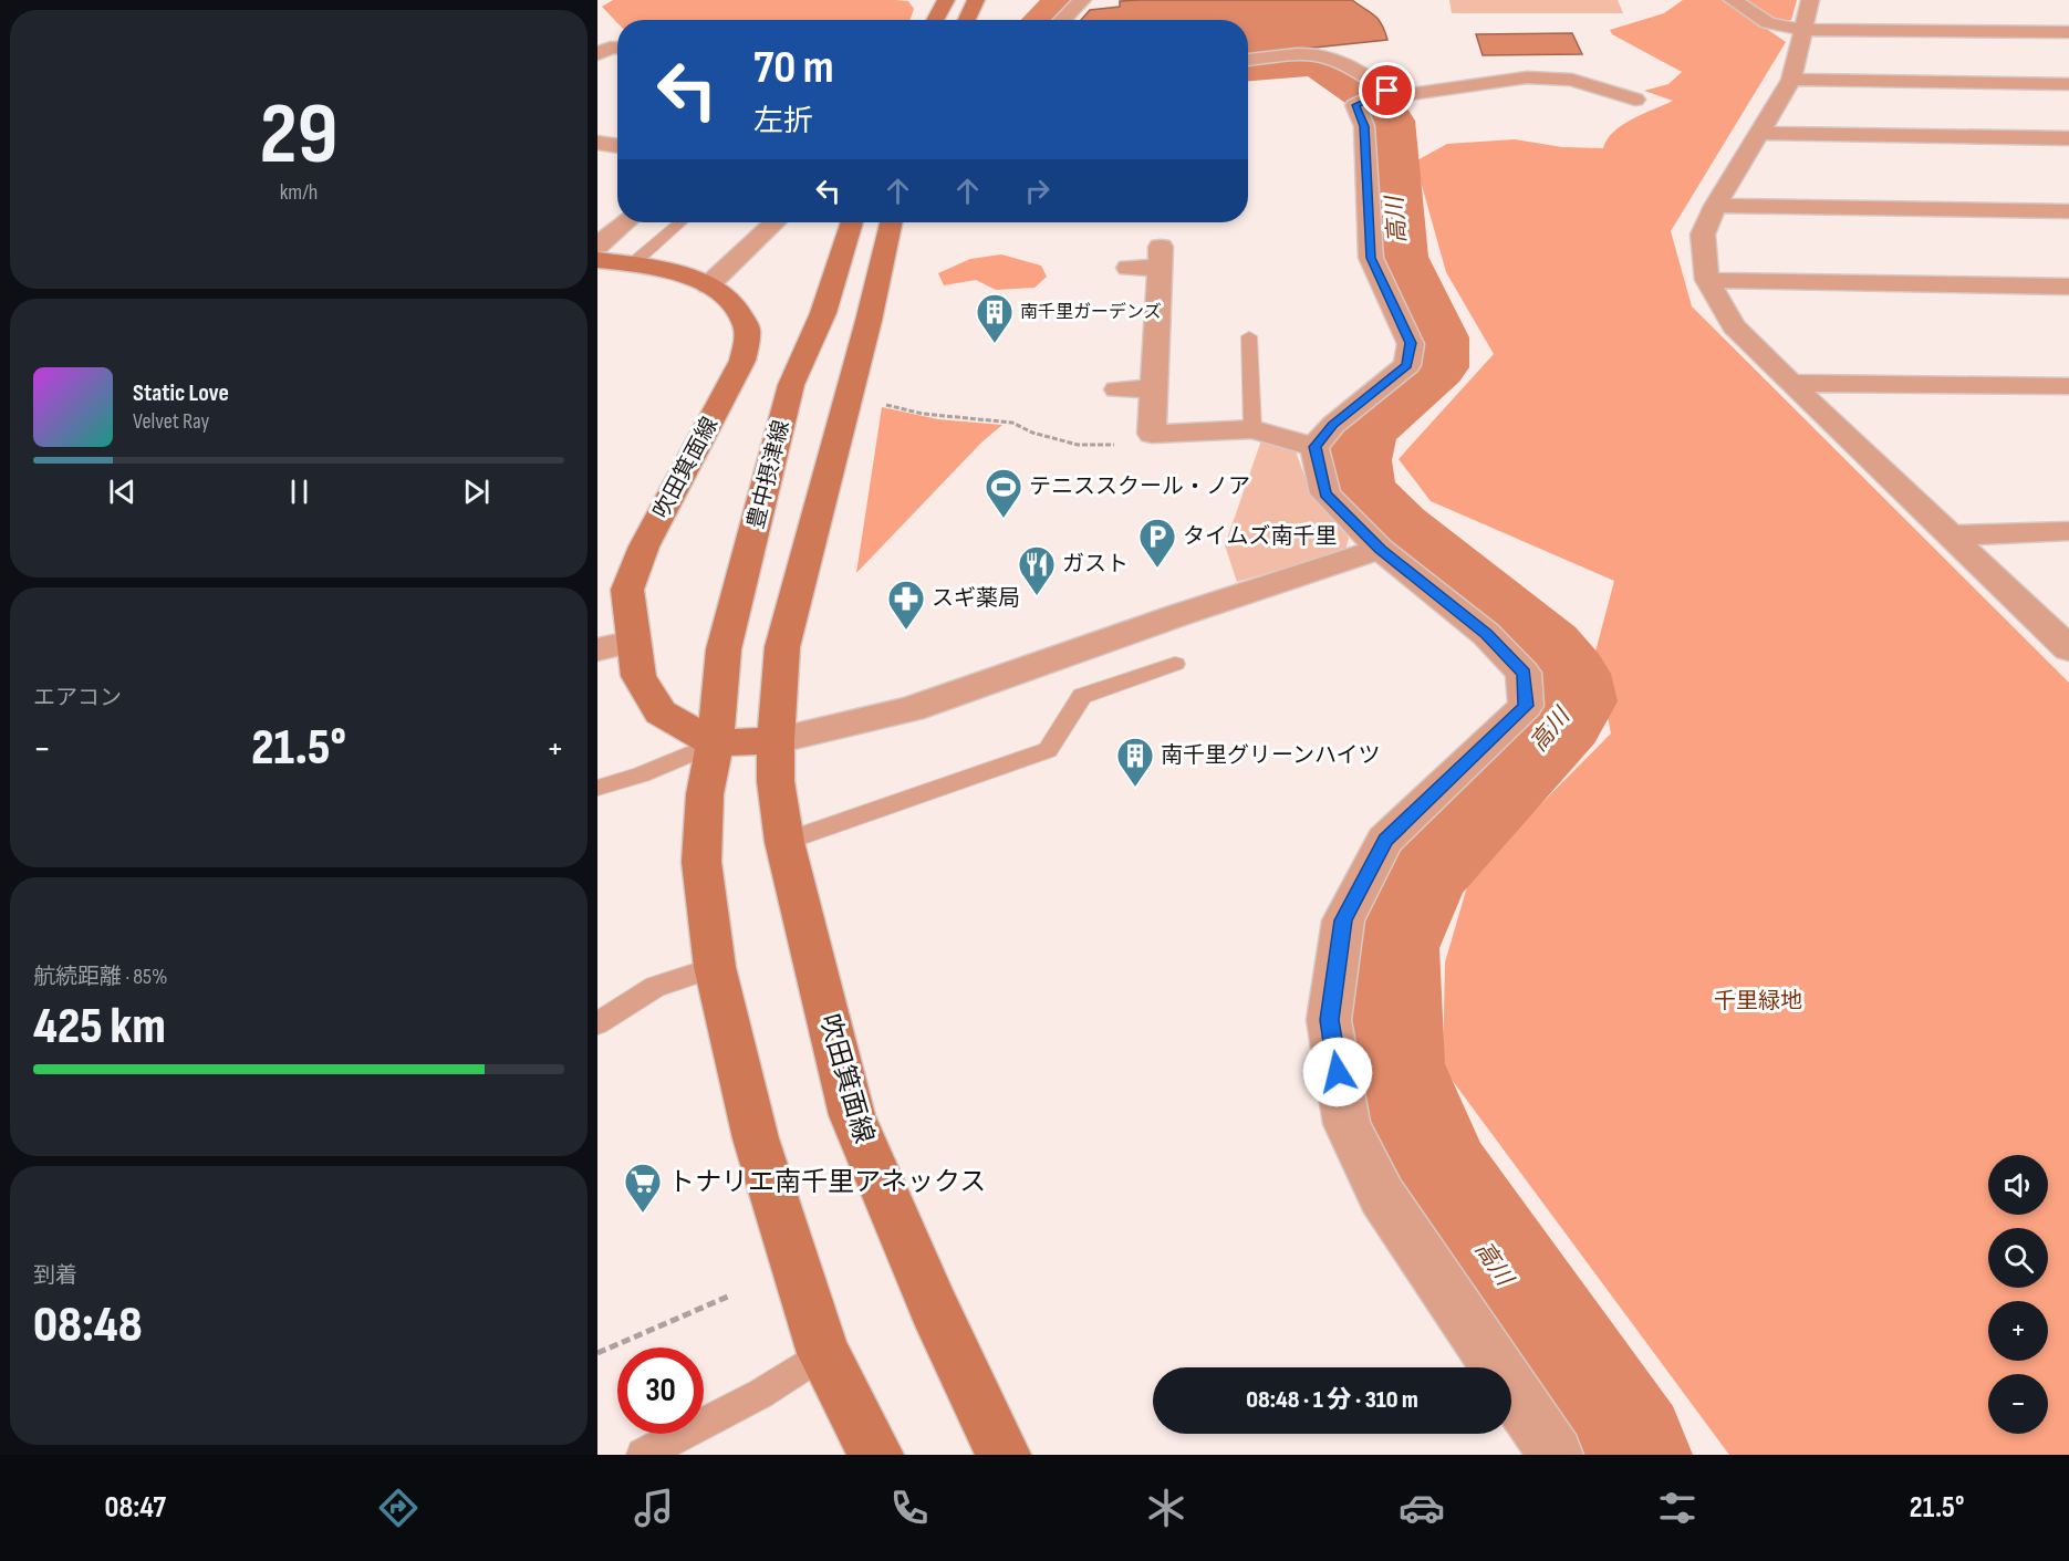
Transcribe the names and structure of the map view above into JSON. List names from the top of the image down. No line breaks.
{"streets":{"main road":["吹田箕面線","豊中摂津線"]},"crossings":[["吹田箕面線","豊中摂津線"]],"water":["高川"],"parks":["千里緑地"],"places":{"building":["南千里ガーデンズ","南千里グリーンハイツ"],"sports":["テニススクール・ノア"],"parking":["タイムズ南千里"],"restaurant":["ガスト"],"pharmacy":["スギ薬局"],"supermarket":["トナリエ南千里アネックス"]},"page":{"tile":[["29","km/h"],"エアコン",["航続距離 · 85%","425 km"],["到着","08:48"]],"turn":["70 m","左折"],"song":["Static Love","Velvet Ray"],"heat":["−","21.5°","+"],"map_buttons":["+","−"],"limit":"30","trip":"08:48 · 1 分 · 310 m","tabs":["08:47","21.5°"]}}
